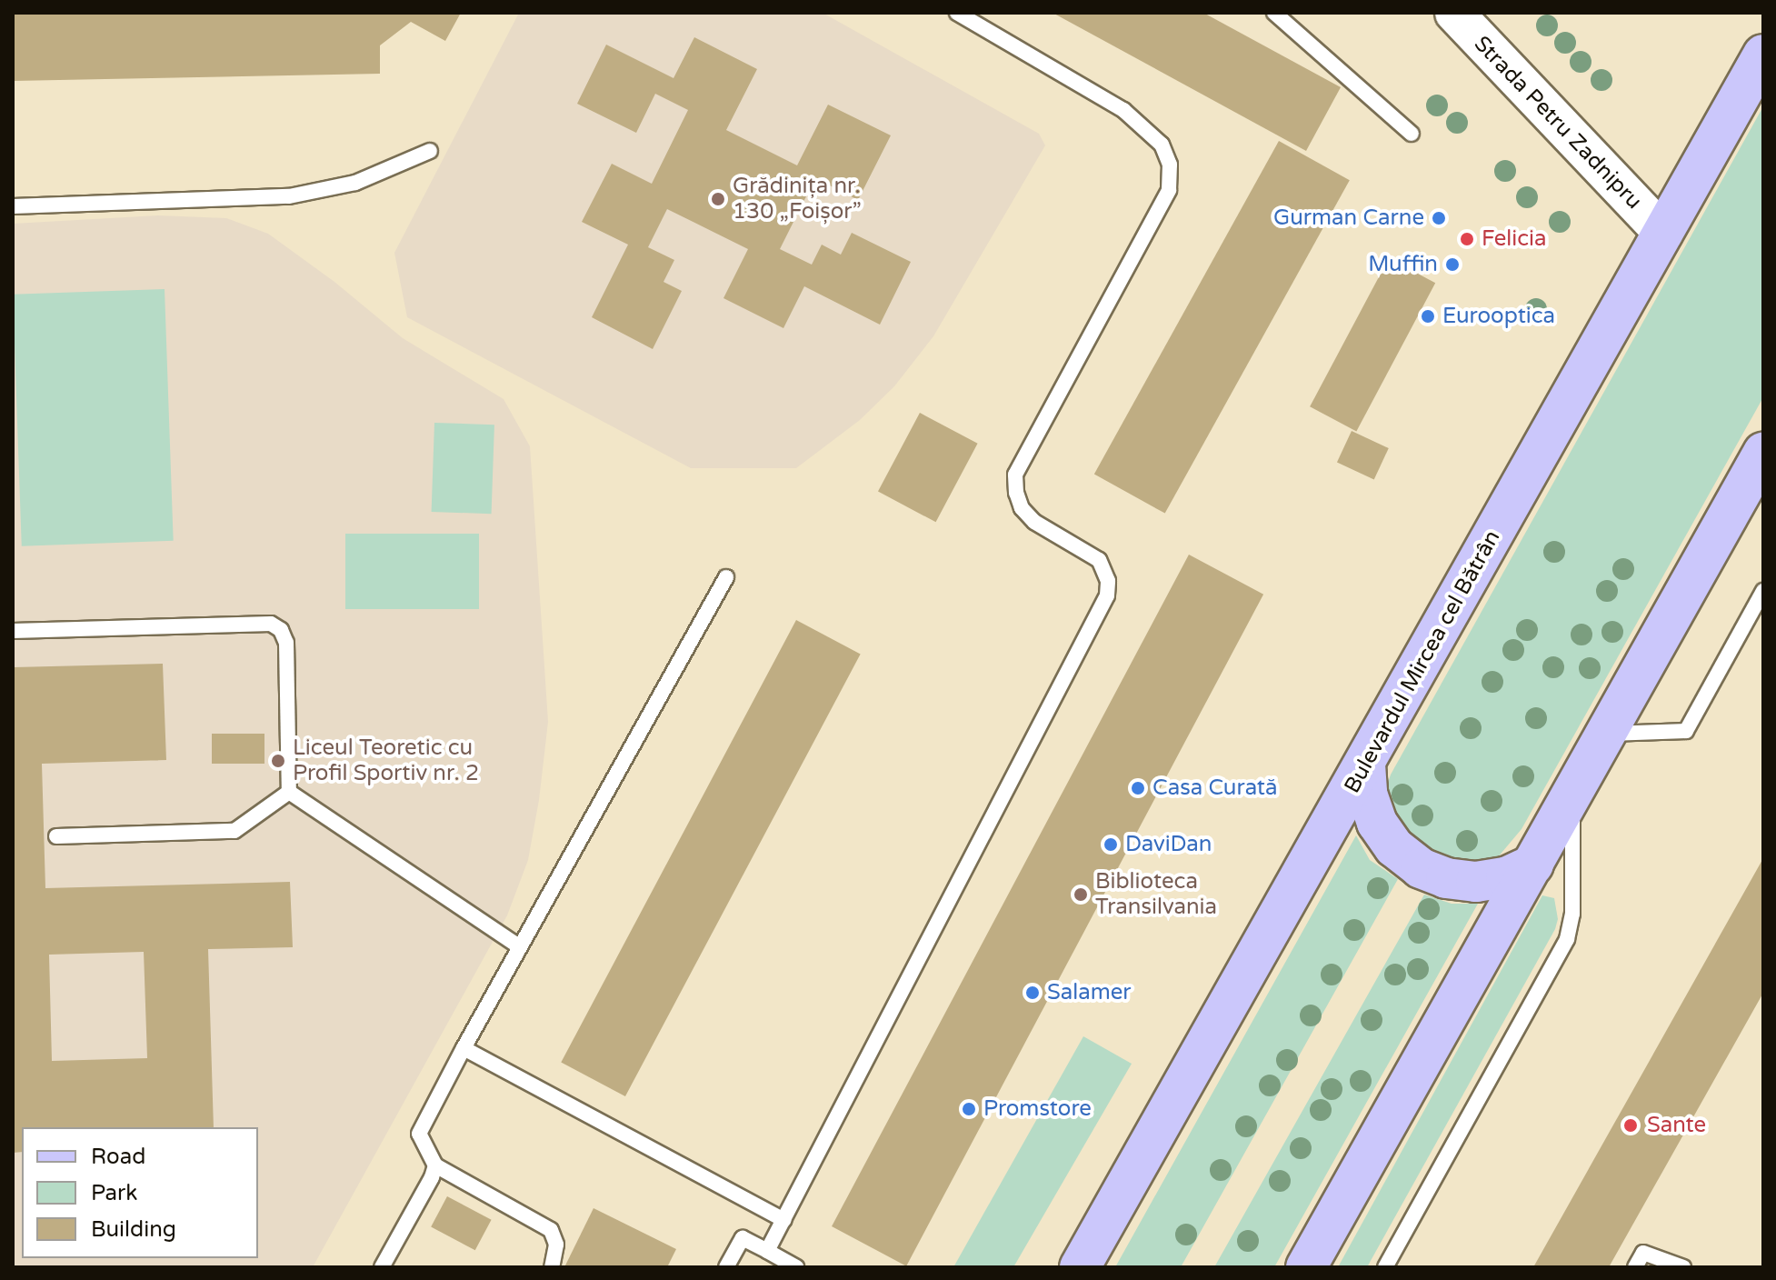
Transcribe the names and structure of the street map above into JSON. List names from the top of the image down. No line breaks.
{"streets":{"main road":["Bulevardul Mircea cel Bătrân"],"street":["Strada Petru Zadnipru"]},"crossings":[["Strada Petru Zadnipru","Bulevardul Mircea cel Bătrân"]],"places":["Grădinița nr. 130 „Foișor”","Gurman Carne","Felicia","Muffin","Eurooptica","Liceul Teoretic cu Profil Sportiv nr. 2","Casa Curată","DaviDan","Biblioteca Transilvania","Salamer","Promstore","Sante"],"legend":["Road","Park","Building"]}
